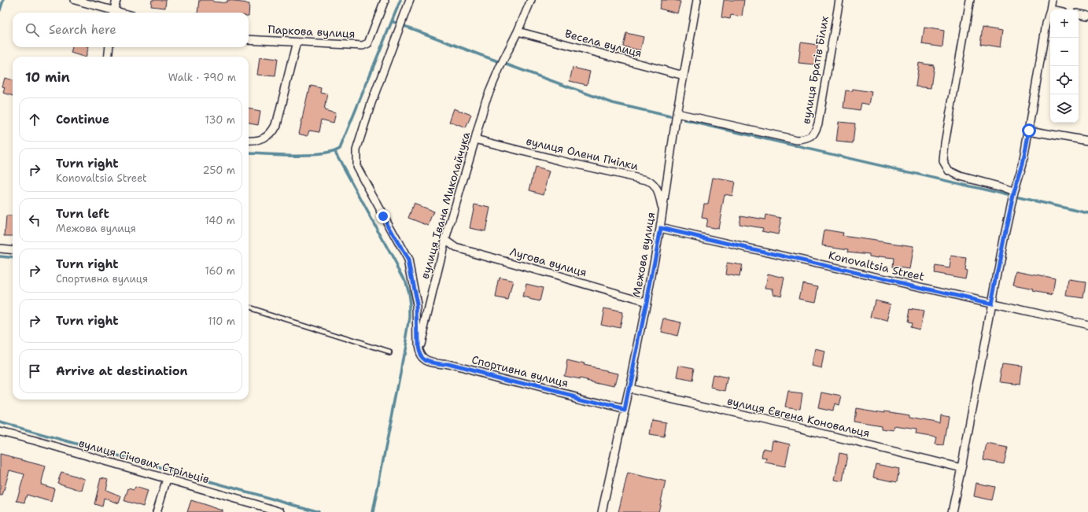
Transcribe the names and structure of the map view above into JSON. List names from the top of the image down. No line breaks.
{"streets":{"street":["Паркова вулиця","Весела вулиця","вулиця Братів Білих","вулиця Олени Пчілки","вулиця Івана Миколайчука","Межова вулиця","Лугова вулиця","Konovaltsia Street","Спортивна вулиця","вулиця Євгена Коновальця","вулиця Січових Стрільців"]},"crossings":[["Весела вулиця","вулиця Івана Миколайчука"],["Весела вулиця","Межова вулиця"],["вулиця Братів Білих","Межова вулиця"],["вулиця Олени Пчілки","вулиця Івана Миколайчука"],["вулиця Олени Пчілки","Межова вулиця"],["вулиця Івана Миколайчука","Лугова вулиця"],["вулиця Івана Миколайчука","Спортивна вулиця"],["Межова вулиця","Лугова вулиця"],["Межова вулиця","Konovaltsia Street"],["Межова вулиця","Спортивна вулиця"],["Межова вулиця","вулиця Євгена Коновальця"]],"page":{"map_buttons":["+","−"],"search":"Search here","heading":["10 min","Walk · 790 m"],"list":[["Continue","130 m"],["Turn right","Konovaltsia Street","250 m"],["Turn left","Межова вулиця","140 m"],["Turn right","Спортивна вулиця","160 m"],["Turn right","110 m"],"Arrive at destination"]}}
